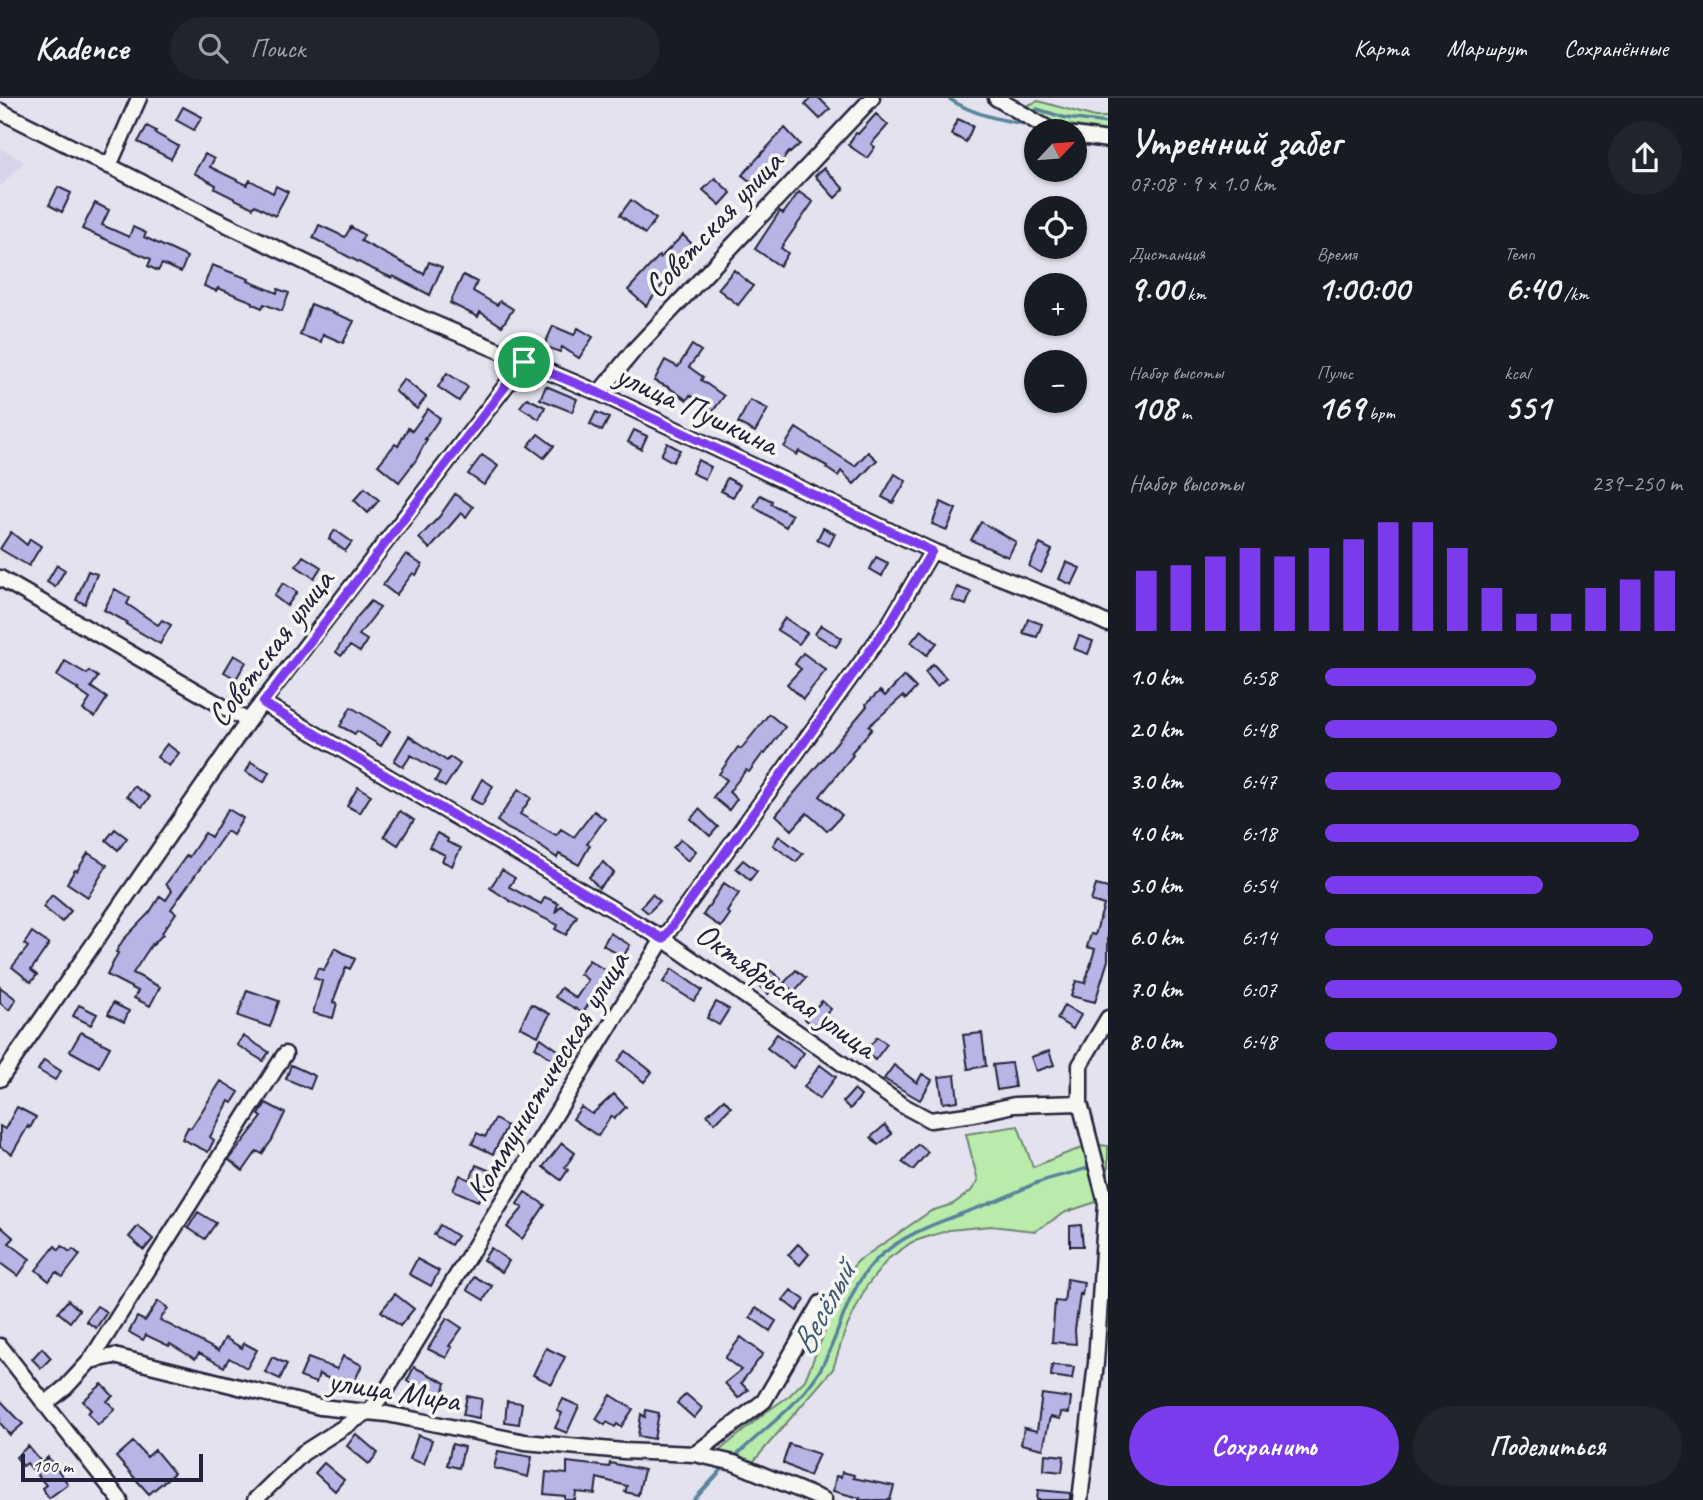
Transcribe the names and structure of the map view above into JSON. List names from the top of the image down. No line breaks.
{"streets":{"street":["Советская улица","улица Пушкина","Октябрьская улица","Коммунистическая улица","улица Мира"]},"crossings":[["Советская улица","улица Пушкина"],["Советская улица","Октябрьская улица"],["улица Пушкина","Коммунистическая улица"],["Октябрьская улица","Коммунистическая улица"],["Коммунистическая улица","улица Мира"]],"water":["Весёлый"],"scale_bar":"100 m","north":"top right","page":{"header":"Kadence","search":"Поиск","nav":["Карта","Маршрут","Сохранённые"],"heading":["Утренний забег","07:08 · 9 × 1.0 km"],"map_buttons":["+","−"],"stats":[["Дистанция","9.00 km"],["Время","1:00:00"],["Темп","6:40 /km"],["Набор высоты","108 m"],["Пульс","169 bpm"],["kcal","551"]],"chart":["Набор высоты","239–250 m"],"list":[{"name":"1.0 km","note":"6:58"},{"name":"2.0 km","note":"6:48"},{"name":"3.0 km","note":"6:47"},{"name":"4.0 km","note":"6:18"},{"name":"5.0 km","note":"6:54"},{"name":"6.0 km","note":"6:14"},{"name":"7.0 km","note":"6:07"},{"name":"8.0 km","note":"6:48"}],"buttons":["Сохранить","Поделиться"],"scale":"100 m"}}
